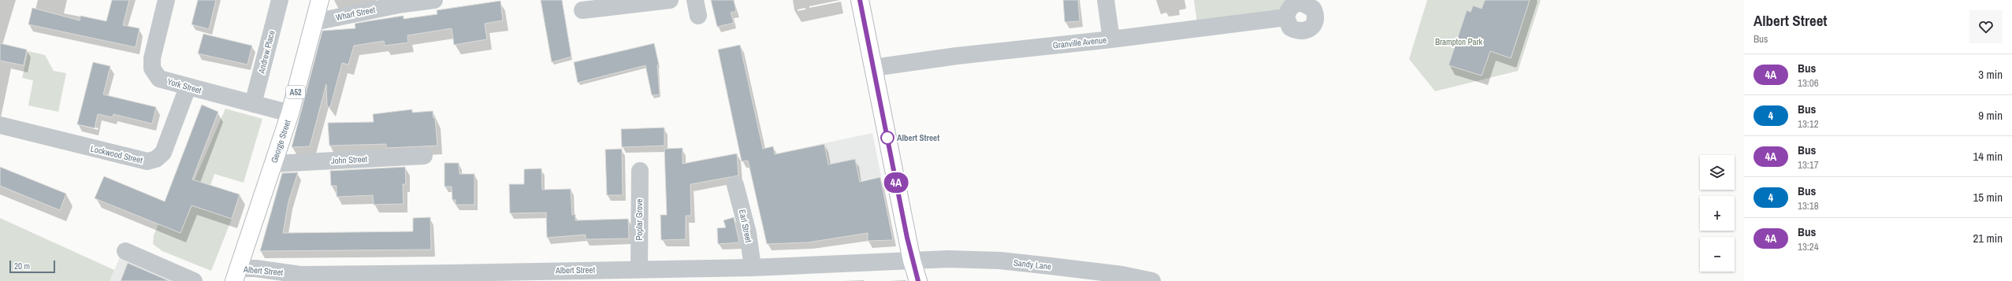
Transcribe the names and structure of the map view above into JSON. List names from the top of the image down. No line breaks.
{"streets":{"main road":["A52","George Street"],"street":["Wharf Street","Granville Avenue","Andrew Place","York Street","Lockwood Street","John Street","Poplar Grove","Earl Street","Sandy Lane","Albert Street"]},"crossings":[["Wharf Street","George Street"],["Andrew Place","York Street"],["York Street","George Street"],["York Street","Lockwood Street"],["George Street","John Street"],["George Street","Albert Street"],["Poplar Grove","Albert Street"],["Earl Street","Albert Street"],["Sandy Lane","Albert Street"]],"parks":["Brampton Park"],"places":["Albert Street"],"lines":["bus line 4A"],"scale_bar":"20 m","page":{"on_map":"4A","heading":["Albert Street","Bus"],"list":[{"mark":"4A","name":"Bus","note":"13:06","value":"3 min"},{"mark":"4","name":"Bus","note":"13:12","value":"9 min"},{"mark":"4A","name":"Bus","note":"13:17","value":"14 min"},{"mark":"4","name":"Bus","note":"13:18","value":"15 min"},{"mark":"4A","name":"Bus","note":"13:24","value":"21 min"}],"map_buttons":["+","−"],"scale":"20 m"}}
